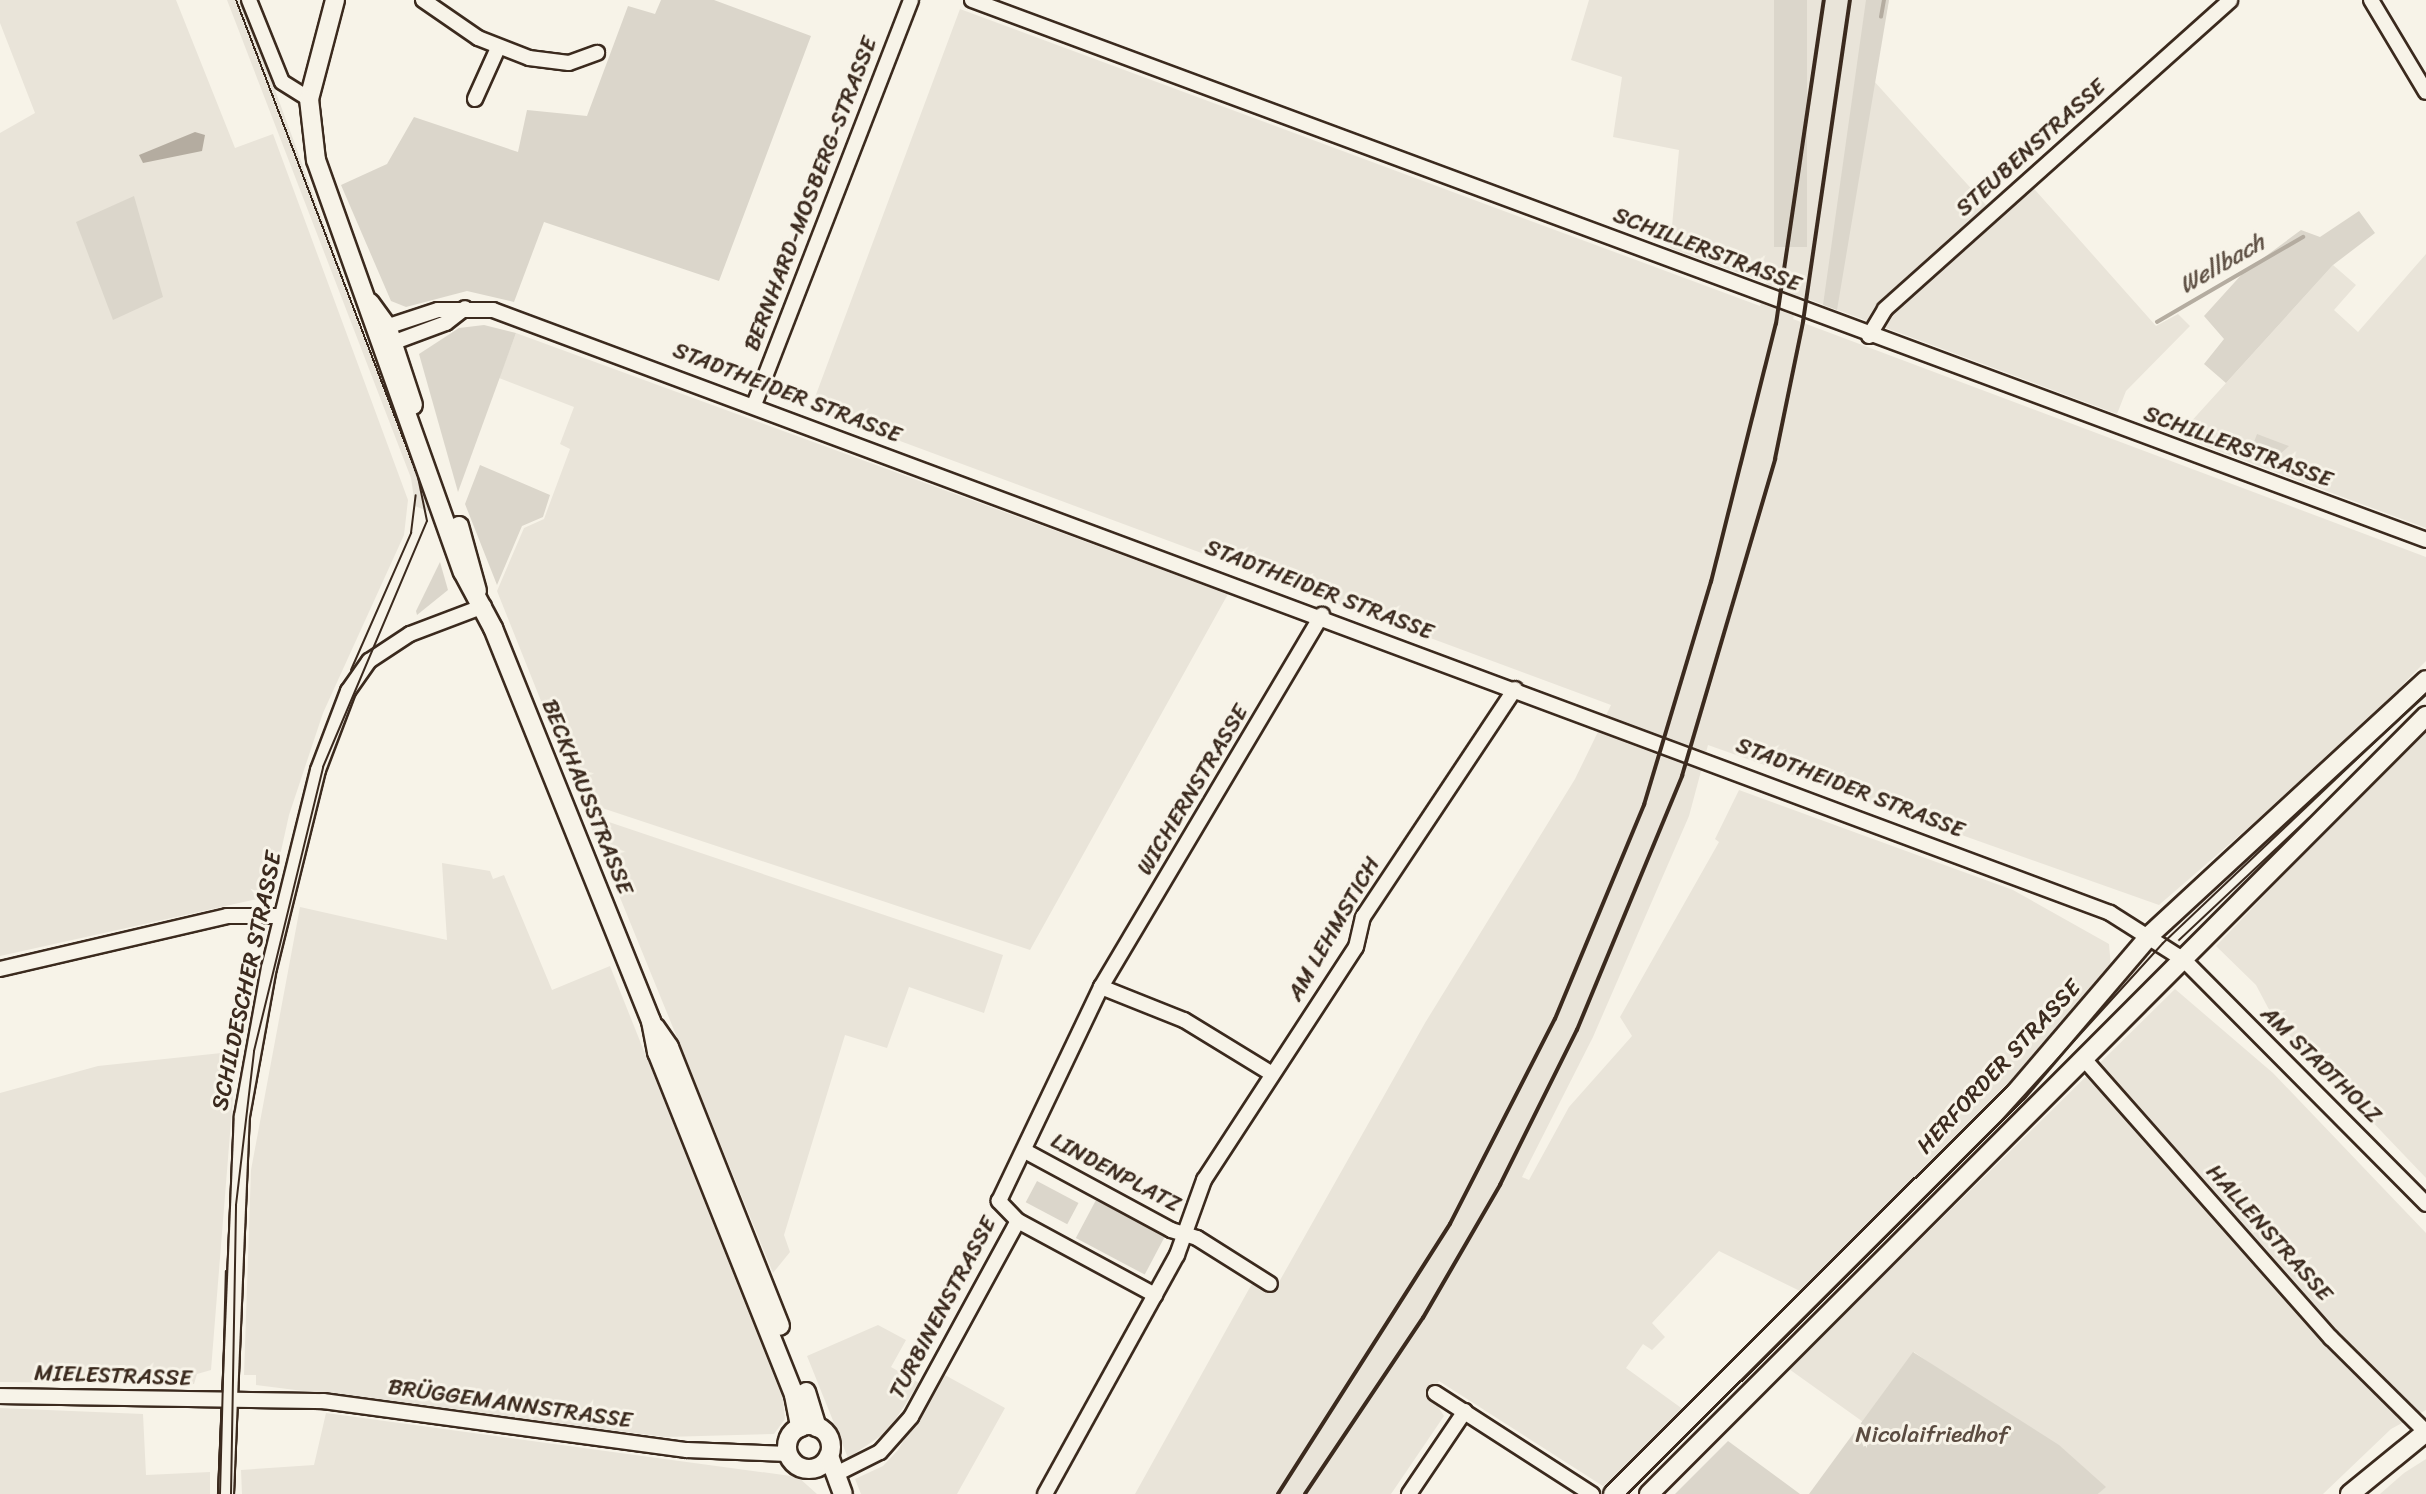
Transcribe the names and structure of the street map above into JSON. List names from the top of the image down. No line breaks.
{"streets":{"main road":["BECKHAUSSTRASSE","HERFORDER STRASSE"],"street":["STEUBENSTRASSE","BERNHARD-MOSBERG-STRASSE","SCHILLERSTRASSE","STADTHEIDER STRASSE","WICHERNSTRASSE","AM LEHMSTICH","SCHILDESCHER STRASSE","AM STADTHOLZ","LINDENPLATZ","HALLENSTRASSE","TURBINENSTRASSE","MIELESTRASSE","BRÜGGEMANNSTRASSE"]},"crossings":[["STEUBENSTRASSE","SCHILLERSTRASSE"],["BERNHARD-MOSBERG-STRASSE","STADTHEIDER STRASSE"],["STADTHEIDER STRASSE","WICHERNSTRASSE"],["STADTHEIDER STRASSE","BECKHAUSSTRASSE"],["STADTHEIDER STRASSE","AM LEHMSTICH"],["STADTHEIDER STRASSE","AM STADTHOLZ"],["STADTHEIDER STRASSE","HERFORDER STRASSE"],["WICHERNSTRASSE","TURBINENSTRASSE"],["BECKHAUSSTRASSE","SCHILDESCHER STRASSE"],["BECKHAUSSTRASSE","BRÜGGEMANNSTRASSE"],["AM LEHMSTICH","LINDENPLATZ"],["SCHILDESCHER STRASSE","MIELESTRASSE"],["SCHILDESCHER STRASSE","BRÜGGEMANNSTRASSE"],["LINDENPLATZ","TURBINENSTRASSE"],["MIELESTRASSE","BRÜGGEMANNSTRASSE"]],"water":["Wellbach"],"parks":["Nicolaifriedhof"]}
